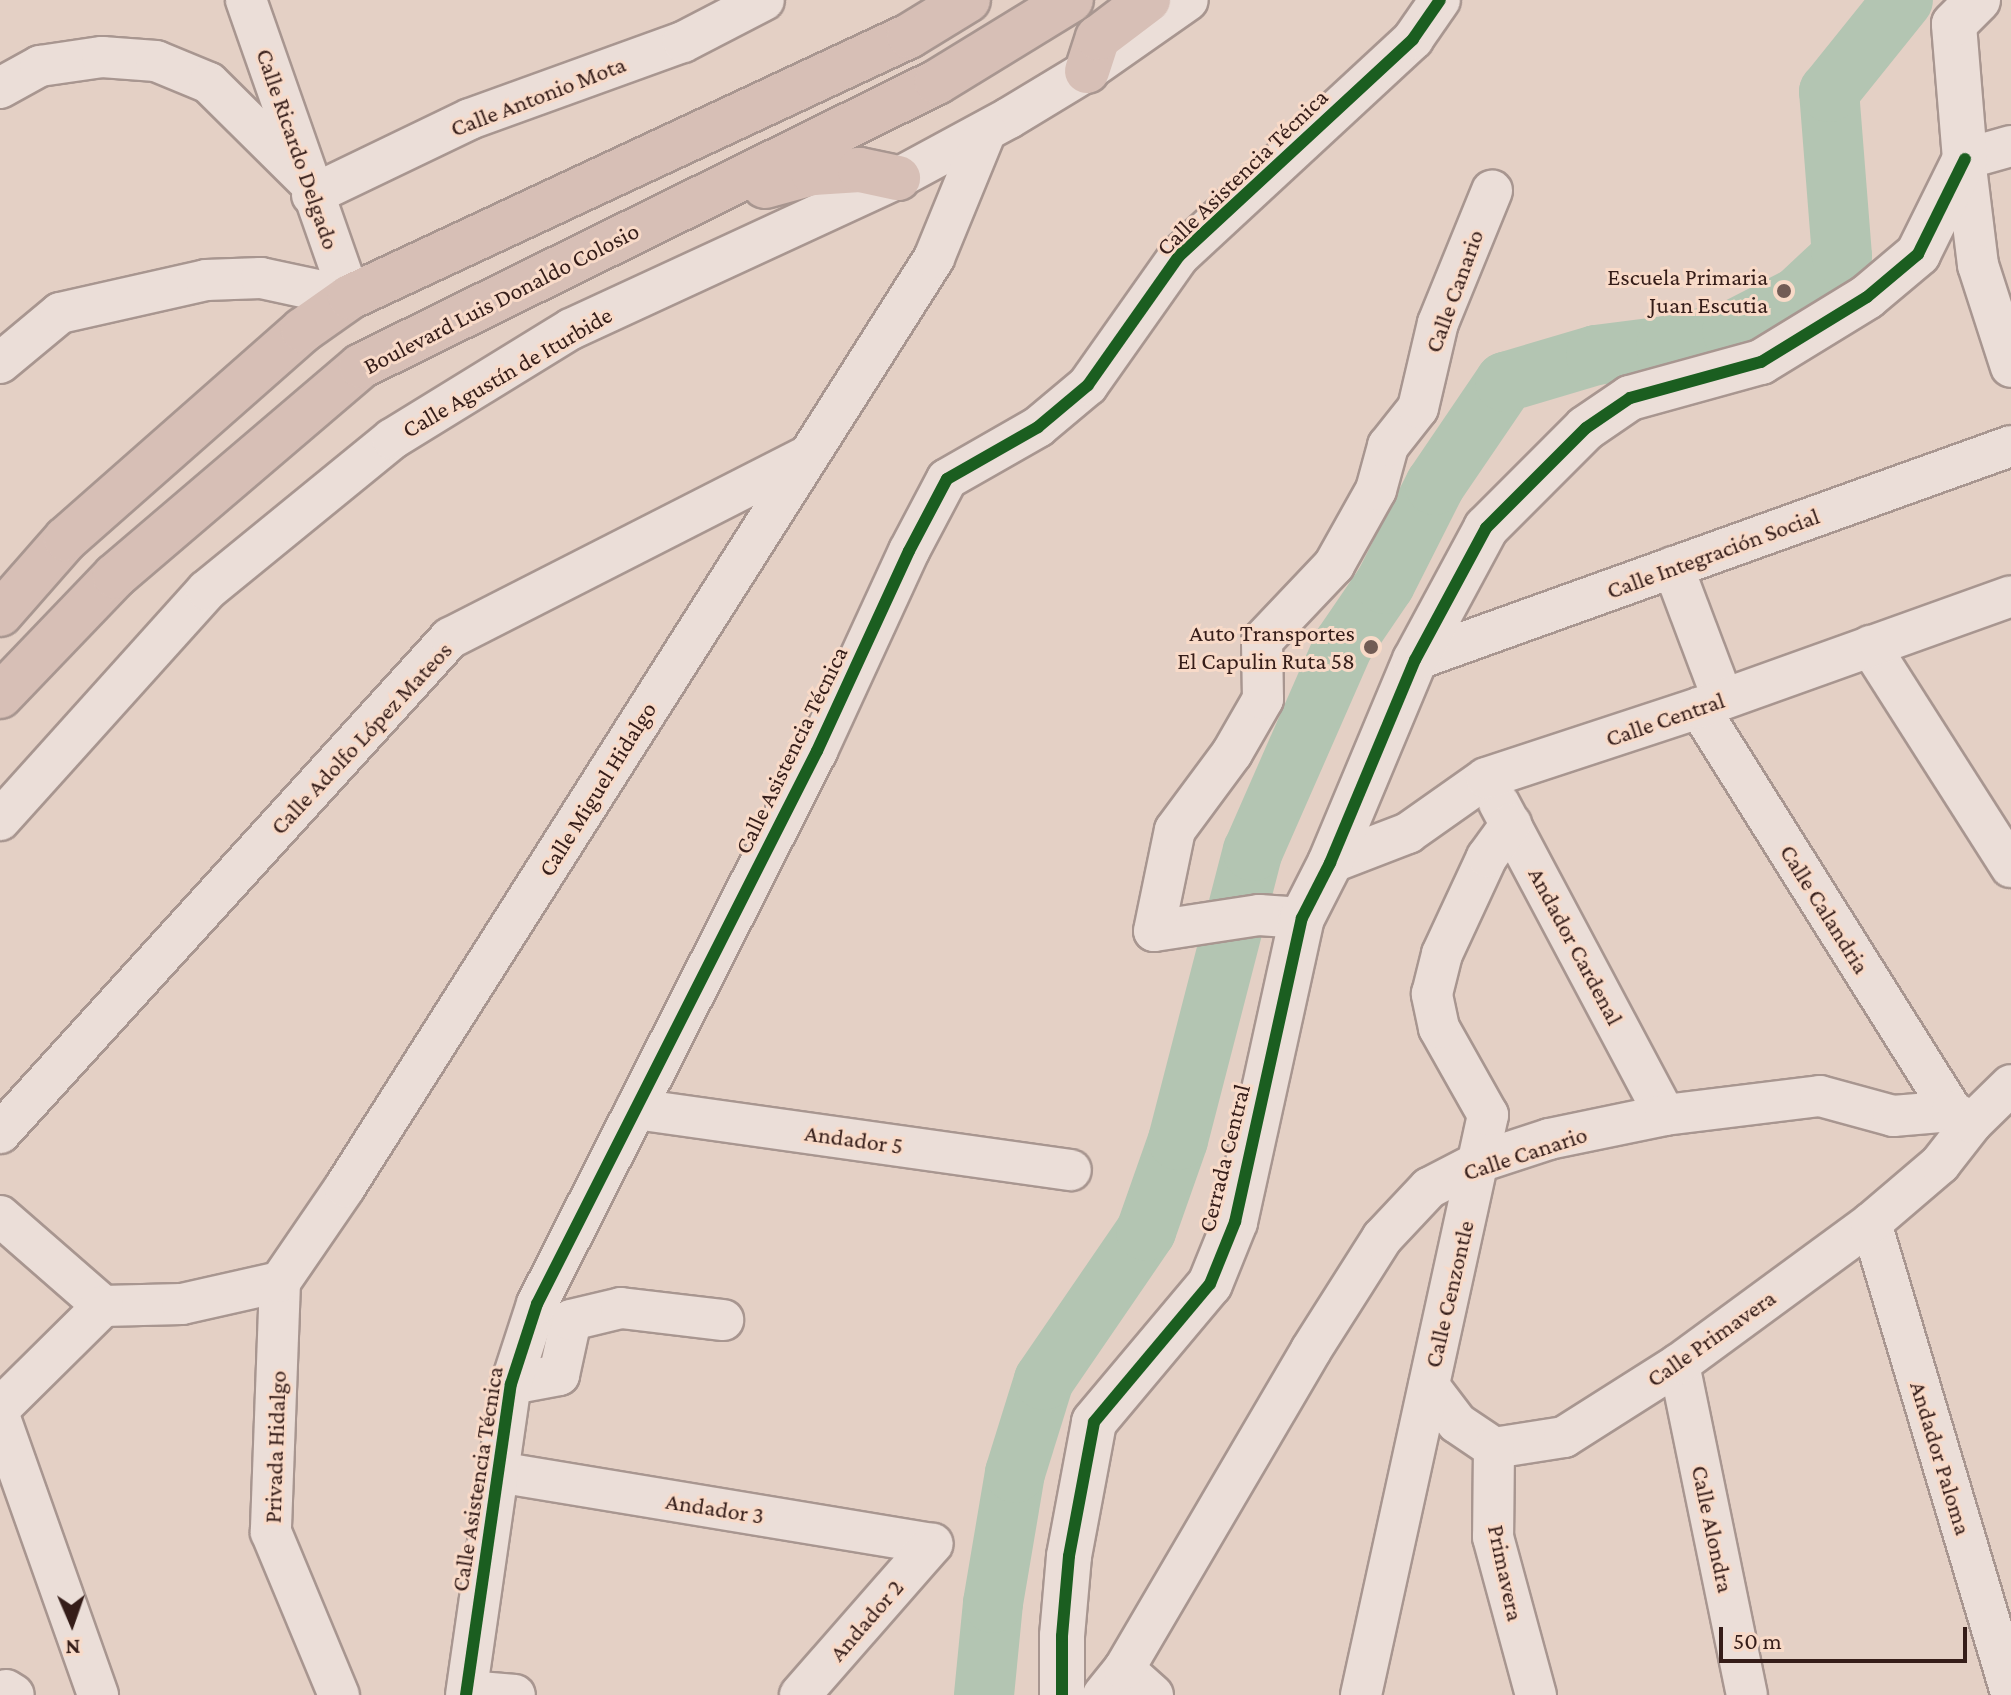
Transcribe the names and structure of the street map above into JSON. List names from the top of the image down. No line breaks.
{"streets":{"highway":["Boulevard Luis Donaldo Colosio"],"street":["Calle Antonio Mota","Calle Ricardo Delgado","Calle Asistencia Técnica","Calle Canario","Calle Agustín de Iturbide","Calle Integración Social","Calle Central","Calle Adolfo López Mateos","Calle Miguel Hidalgo","Calle Calandria","Andador Cardenal","Andador 5","Cerrada Central","Calle Cenzontle","Calle Primavera","Privada Hidalgo","Andador Paloma","Andador 3","Calle Alondra","Primavera","Andador 2"]},"crossings":[["Calle Antonio Mota","Calle Ricardo Delgado"],["Calle Asistencia Técnica","Andador 5"],["Calle Asistencia Técnica","Andador 3"],["Calle Canario","Calle Calandria"],["Calle Canario","Andador Cardenal"],["Calle Canario","Cerrada Central"],["Calle Canario","Calle Cenzontle"],["Calle Canario","Calle Primavera"],["Calle Agustín de Iturbide","Calle Miguel Hidalgo"],["Calle Integración Social","Calle Calandria"],["Calle Integración Social","Cerrada Central"],["Calle Central","Calle Calandria"],["Calle Central","Andador Cardenal"],["Calle Central","Cerrada Central"],["Calle Adolfo López Mateos","Calle Miguel Hidalgo"],["Calle Miguel Hidalgo","Privada Hidalgo"],["Calle Calandria","Calle Primavera"],["Andador Cardenal","Calle Cenzontle"],["Calle Primavera","Andador Paloma"],["Calle Primavera","Calle Alondra"],["Calle Primavera","Primavera"],["Andador 3","Andador 2"]],"places":["Escuela Primaria Juan Escutia","Auto Transportes El Capulin Ruta 58"],"scale_bar":"50 m","north":"bottom"}
